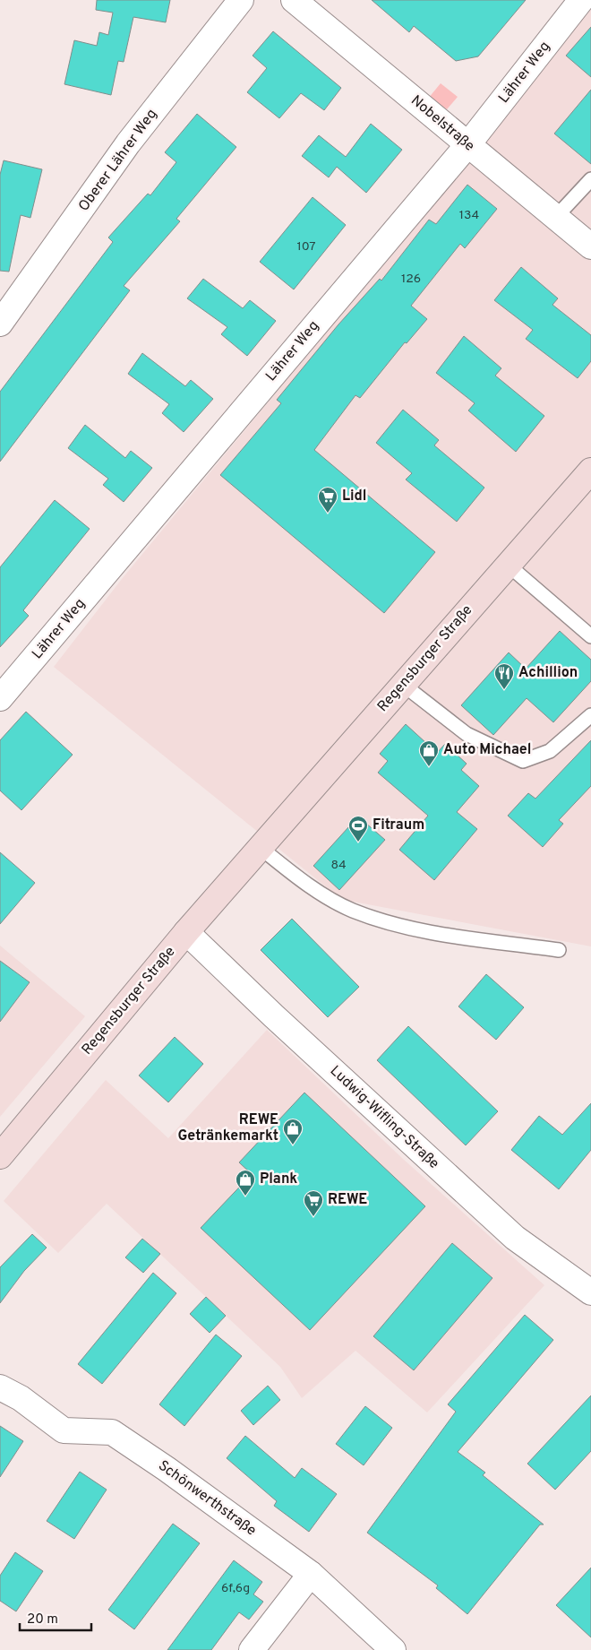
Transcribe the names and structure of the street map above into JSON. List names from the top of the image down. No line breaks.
{"streets":{"main road":["Regensburger Straße"],"street":["Lährer Weg","Nobelstraße","Oberer Lährer Weg","Ludwig-Wifling-Straße","Schönwerthstraße"]},"crossings":[["Lährer Weg","Nobelstraße"],["Regensburger Straße","Ludwig-Wifling-Straße"]],"places":{"supermarket":["Lidl","REWE"],"restaurant":["Achillion"],"shop":["Auto Michael","REWE Getränkemarkt","Plank"],"sports":["Fitraum"]},"house_numbers":["134","107","126","84","6f,6g"],"scale_bar":"20 m"}
